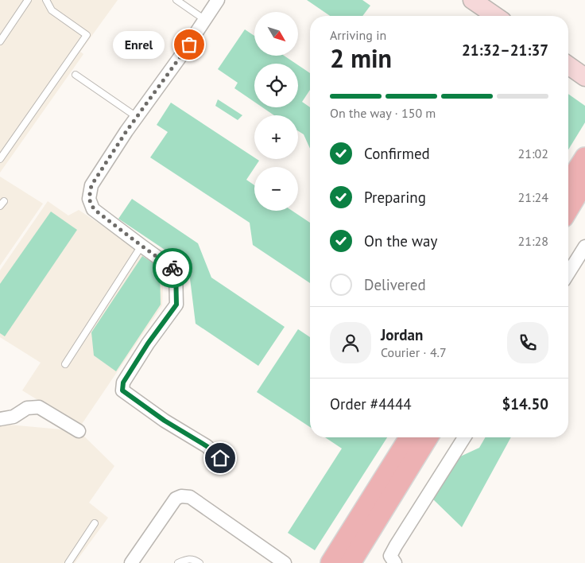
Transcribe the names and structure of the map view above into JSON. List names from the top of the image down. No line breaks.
{"places":["Enrel"],"north":"bottom right","page":{"map_buttons":["+","−"],"heading":["2 min","Arriving in","21:32–21:37"],"panel":["Jordan","Courier · 4.7","Order #4444","$14.50"],"bubble":"Enrel","bar":"On the way · 150 m","list":[["Confirmed","21:02"],["Preparing","21:24"],["On the way","21:28"],"Delivered"]}}
